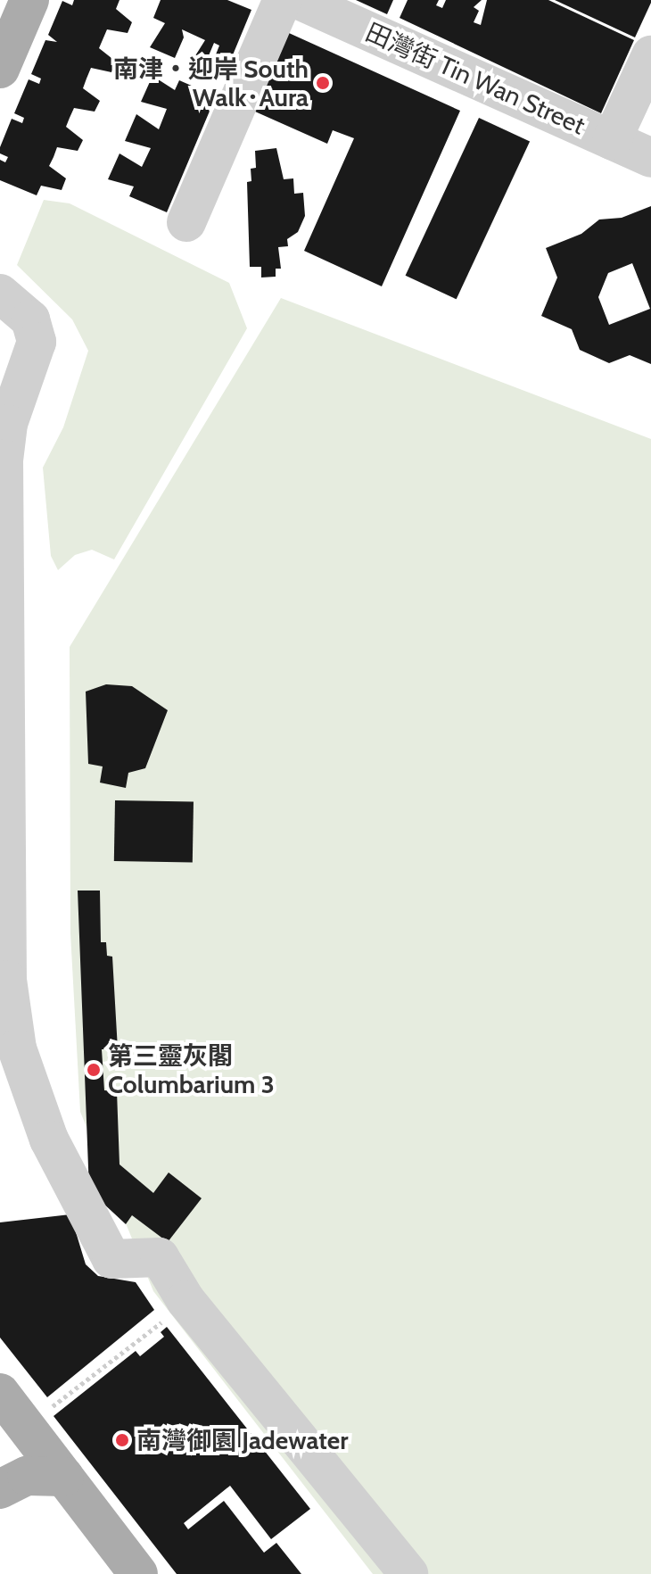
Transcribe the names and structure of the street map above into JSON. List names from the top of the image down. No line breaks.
{"streets":{"street":["田灣街 Tin Wan Street"]},"places":["南津‧迎岸 South Walk･Aura","第三靈灰閣 Columbarium 3","南灣御園 Jadewater"]}
